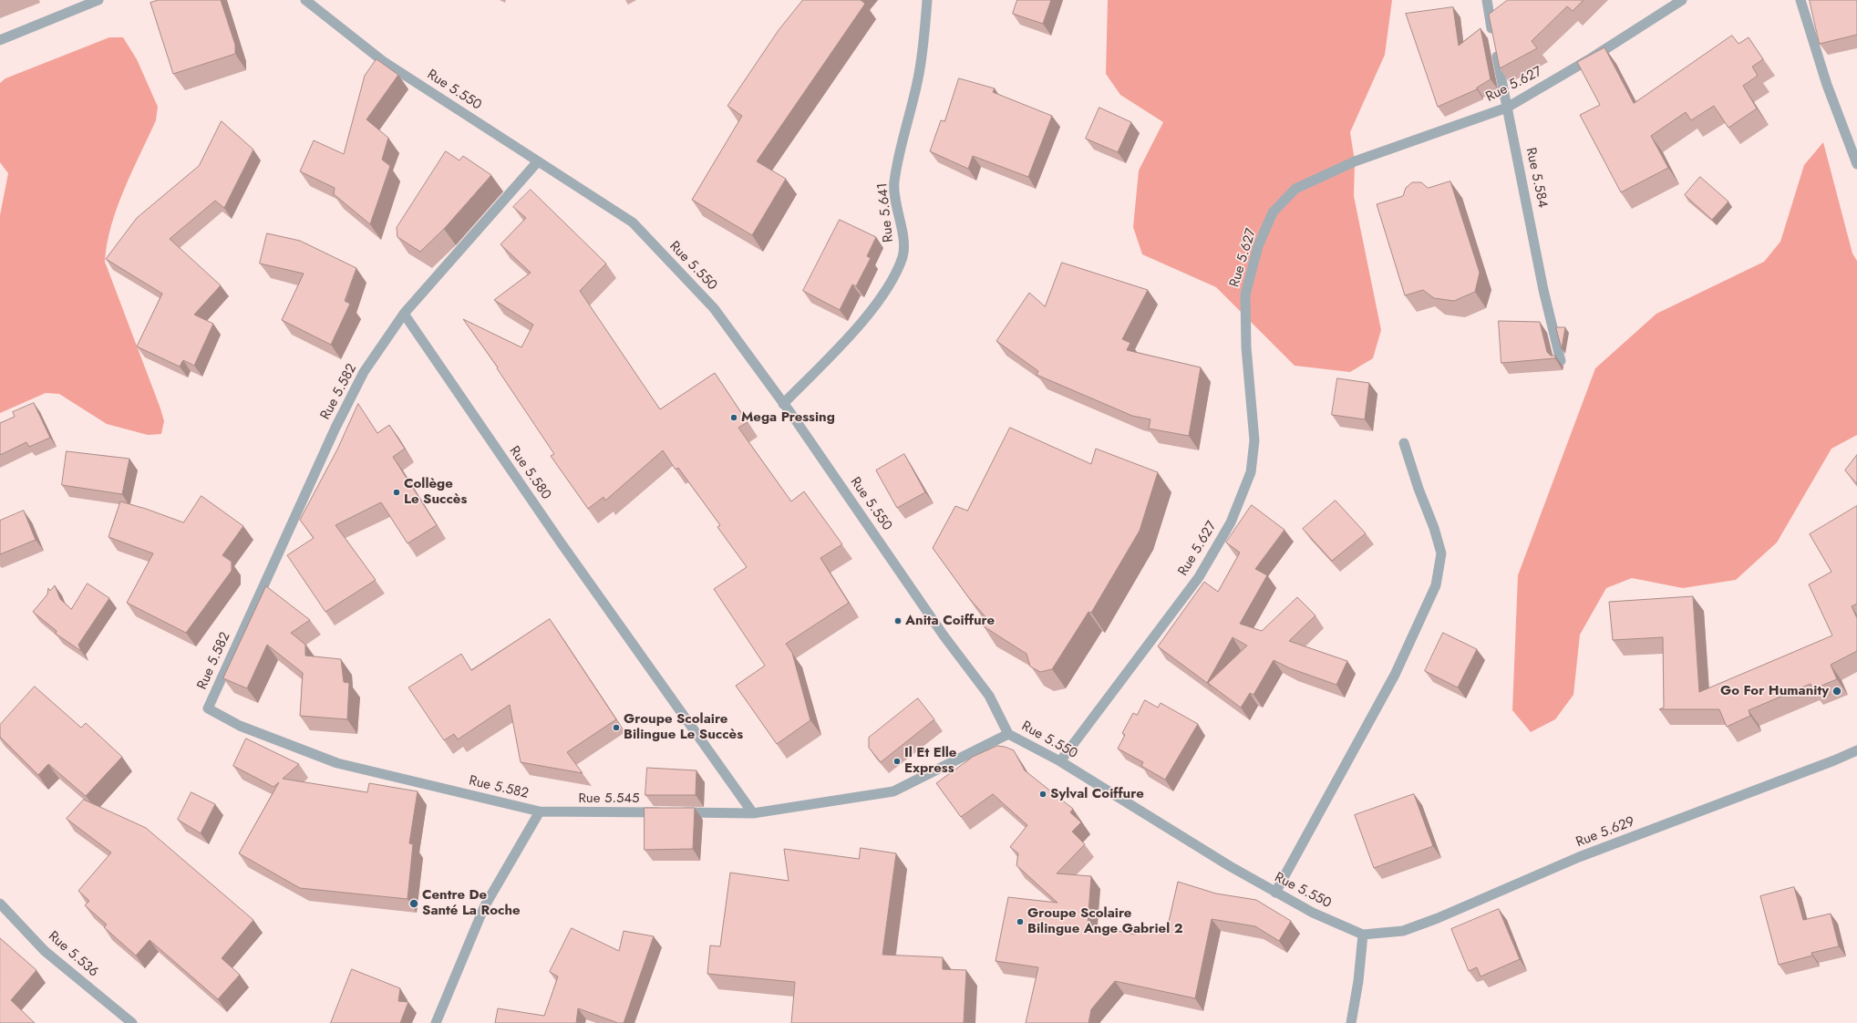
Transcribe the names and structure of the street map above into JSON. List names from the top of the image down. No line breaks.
{"streets":{"street":["Rue 5.627","Rue 5.550","Rue 5.584","Rue 5.641","Rue 5.582","Rue 5.580","Rue 5.545","Rue 5.629","Rue 5.536"]},"crossings":[["Rue 5.627","Rue 5.550"],["Rue 5.627","Rue 5.584"],["Rue 5.550","Rue 5.641"],["Rue 5.550","Rue 5.545"],["Rue 5.550","Rue 5.629"],["Rue 5.582","Rue 5.580"],["Rue 5.582","Rue 5.545"],["Rue 5.580","Rue 5.545"]],"places":["Mega Pressing","Collège Le Succès","Anita Coiffure","Go For Humanity","Groupe Scolaire Bilingue Le Succès","Il Et Elle Express","Sylval Coiffure","Centre De Santé La Roche","Groupe Scolaire Bilingue Ange Gabriel 2"]}
